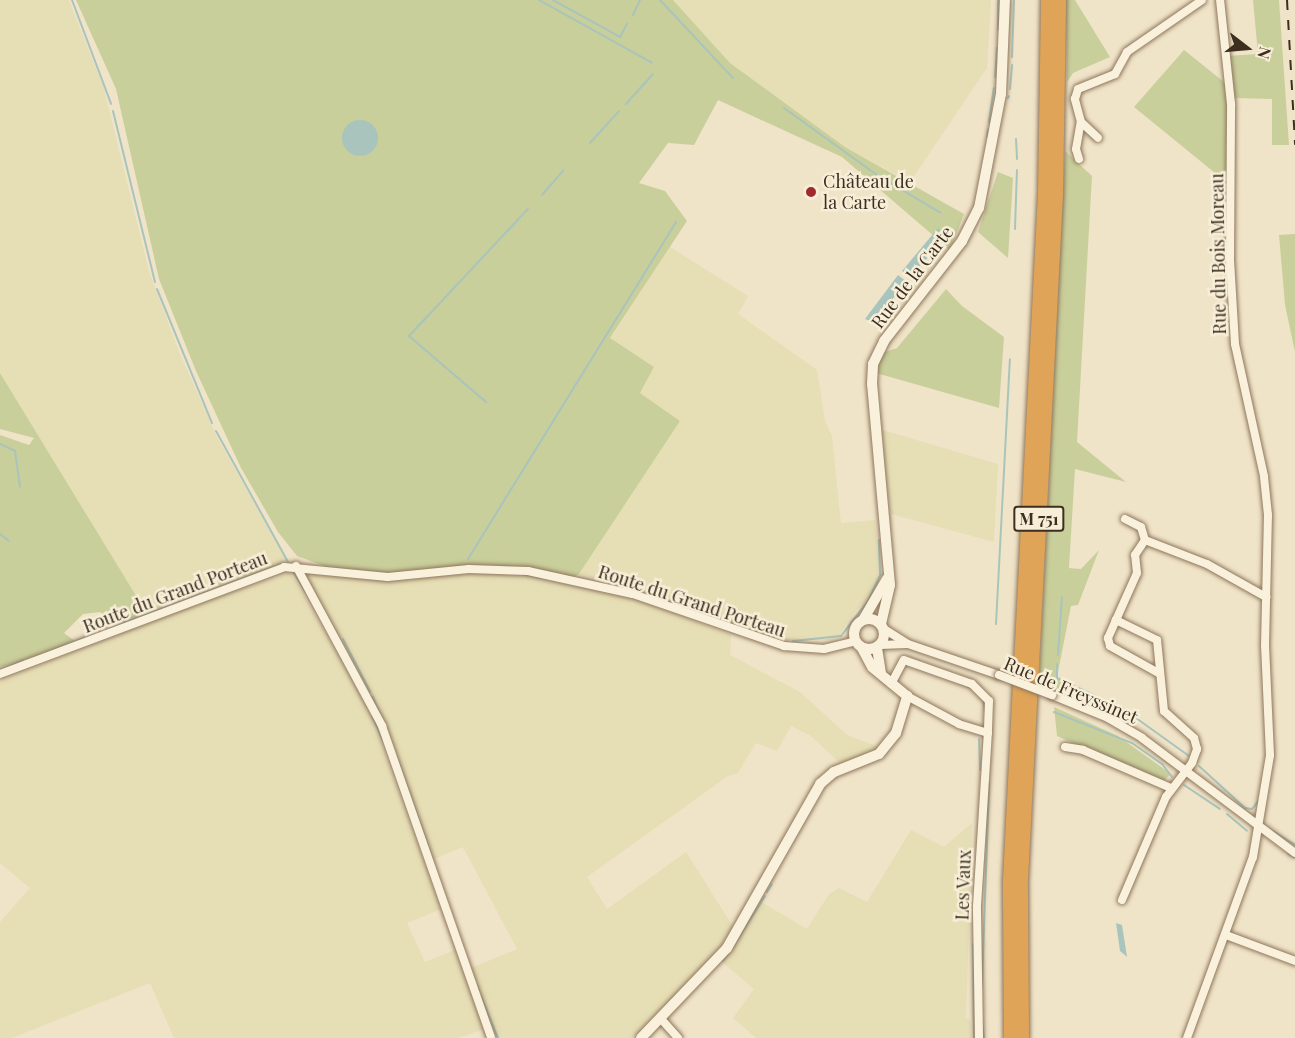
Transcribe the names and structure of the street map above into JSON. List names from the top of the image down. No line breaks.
{"streets":{"highway":["M 751"],"street":["Rue du Bois Moreau","Rue de la Carte","Route du Grand Porteau","Rue de Freyssinet","Les Vaux"]},"crossings":[["Rue du Bois Moreau","Rue de Freyssinet"]],"places":["Château de la Carte"],"north":"right"}
